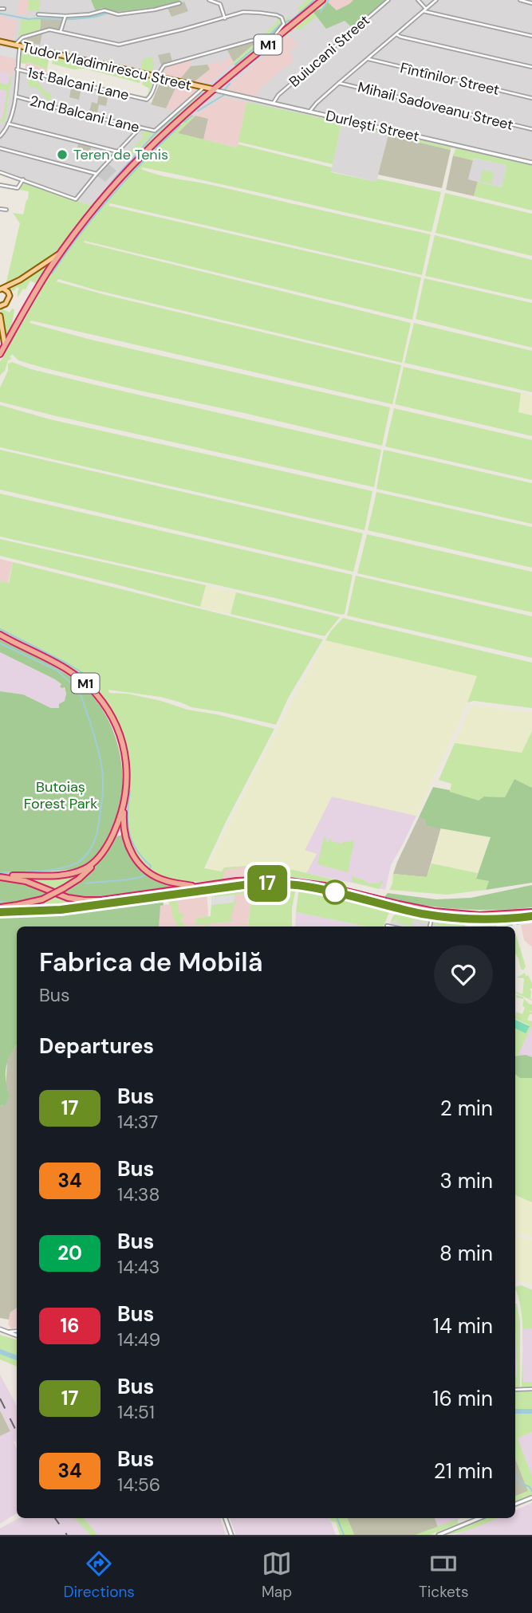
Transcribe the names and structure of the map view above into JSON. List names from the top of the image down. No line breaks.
{"streets":{"highway":["M1"],"main road":["Tudor Vladimirescu Street"],"street":["Buiucani Street","Fîntînilor Street","1st Balcani Lane","Mihail Sadoveanu Street","2nd Balcani Lane","Durlești Street"]},"crossings":[["M1","Tudor Vladimirescu Street"],["M1","Durlești Street"],["Buiucani Street","Durlești Street"],["Tudor Vladimirescu Street","1st Balcani Lane"],["Tudor Vladimirescu Street","2nd Balcani Lane"],["Tudor Vladimirescu Street","Durlești Street"]],"parks":["Butoiaș Forest Park"],"places":["Teren de Tenis"],"lines":["bus line 17"],"page":{"on_map":"17","heading":[["Fabrica de Mobilă","Bus"],"Departures"],"list":[{"mark":"17","name":"Bus","note":"14:37","value":"2 min"},{"mark":"34","name":"Bus","note":"14:38","value":"3 min"},{"mark":"20","name":"Bus","note":"14:43","value":"8 min"},{"mark":"16","name":"Bus","note":"14:49","value":"14 min"},{"mark":"17","name":"Bus","note":"14:51","value":"16 min"},{"mark":"34","name":"Bus","note":"14:56","value":"21 min"}],"tabs":["Directions","Map","Tickets"]}}
